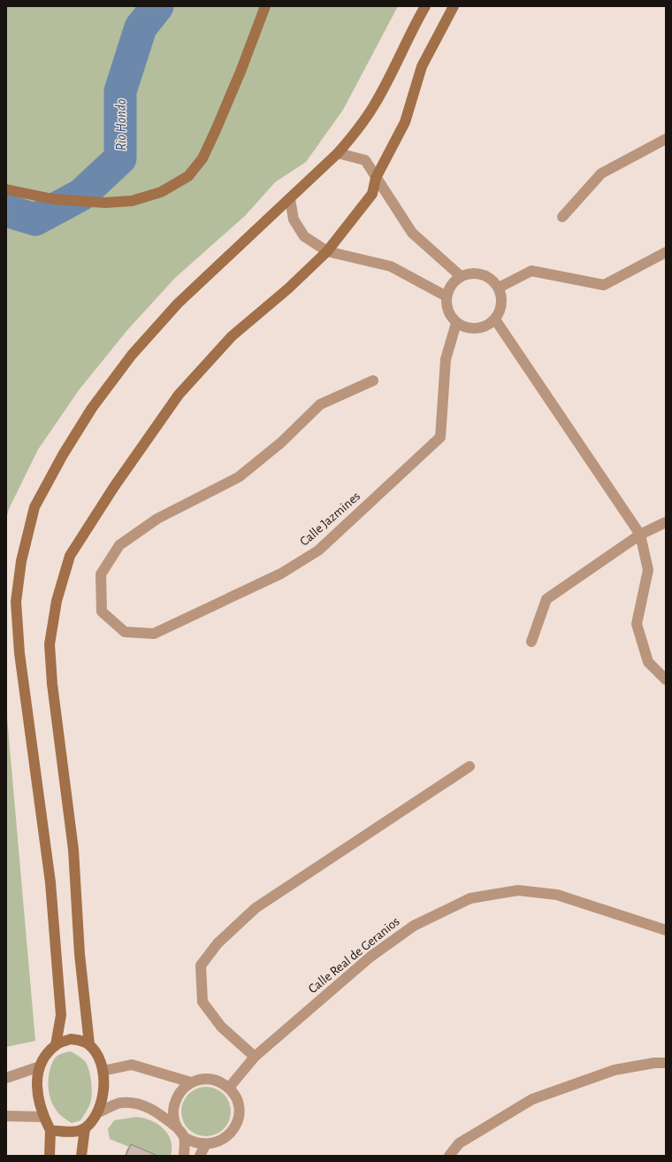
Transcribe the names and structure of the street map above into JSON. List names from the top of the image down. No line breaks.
{"streets":{"street":["Calle Jazmines","Calle Real de Geranios"]},"water":["Rio Hondo"]}
